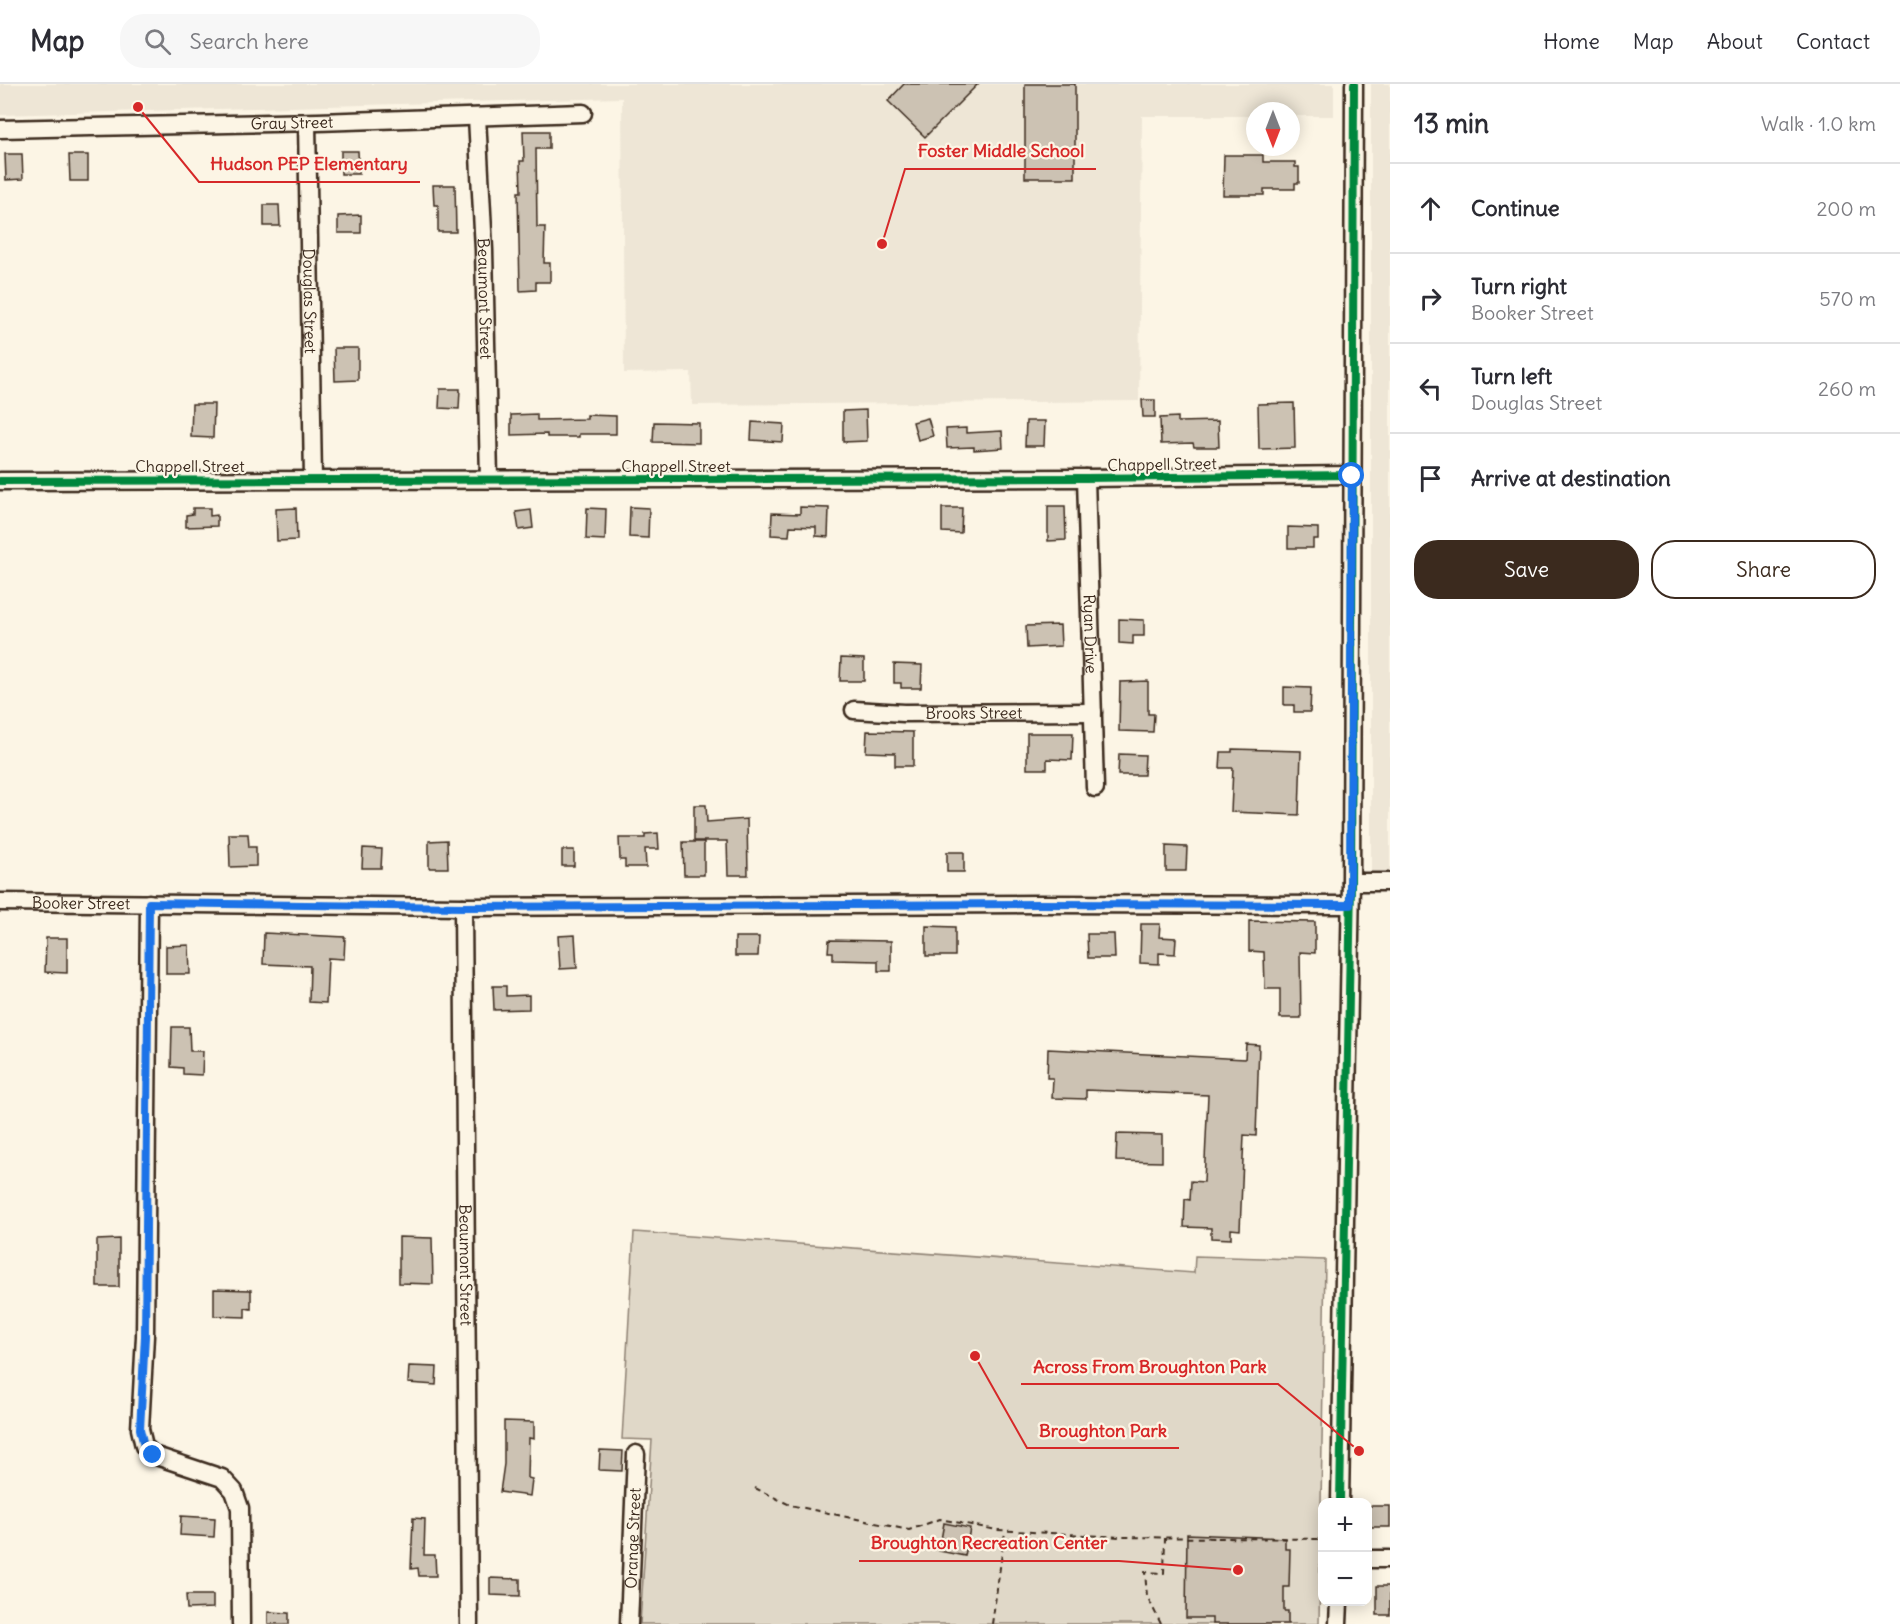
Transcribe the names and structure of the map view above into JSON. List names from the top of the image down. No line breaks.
{"streets":{"street":["Gray Street","Beaumont Street","Douglas Street","Chappell Street","Ryan Drive","Brooks Street","Booker Street","Orange Street"]},"crossings":[["Gray Street","Beaumont Street"],["Gray Street","Douglas Street"],["Beaumont Street","Chappell Street"],["Beaumont Street","Booker Street"],["Douglas Street","Chappell Street"],["Chappell Street","Ryan Drive"],["Ryan Drive","Brooks Street"]],"places":["Hudson PEP Elementary","Foster Middle School","Broughton Park","Across From Broughton Park","Broughton Recreation Center"],"north":"bottom","page":{"header":"Map","search":"Search here","nav":["Home","Map","About","Contact"],"heading":["13 min","Walk · 1.0 km"],"list":[["Continue","200 m"],["Turn right","Booker Street","570 m"],["Turn left","Douglas Street","260 m"],"Arrive at destination"],"buttons":["Save","Share"],"map_buttons":["+","−"]}}
